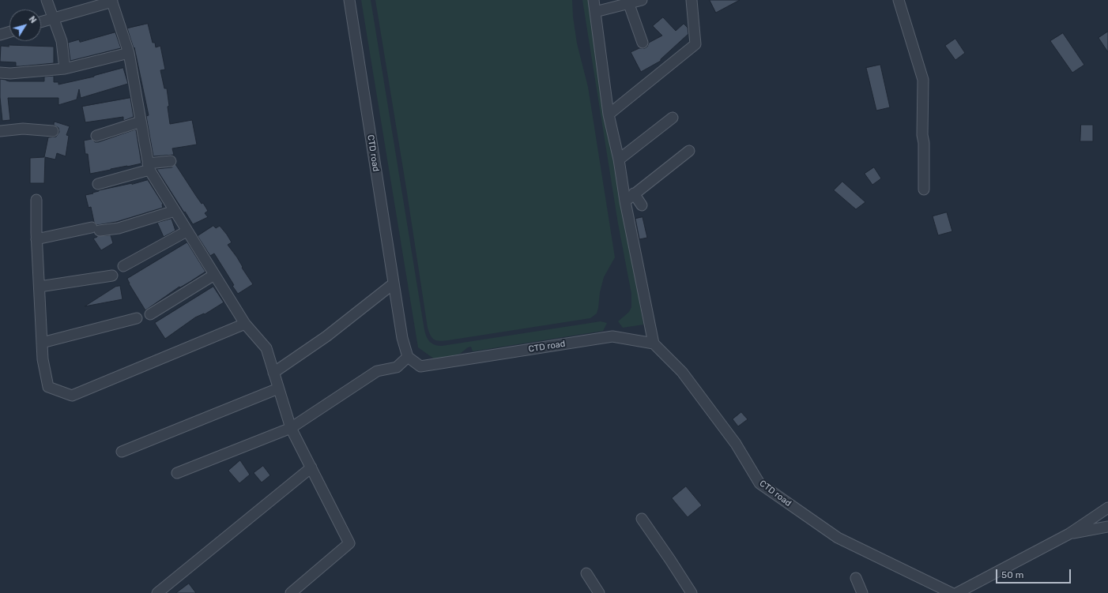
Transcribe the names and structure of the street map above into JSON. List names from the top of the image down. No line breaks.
{"streets":{"street":["CTD road"]},"scale_bar":"50 m","north":"top right"}
